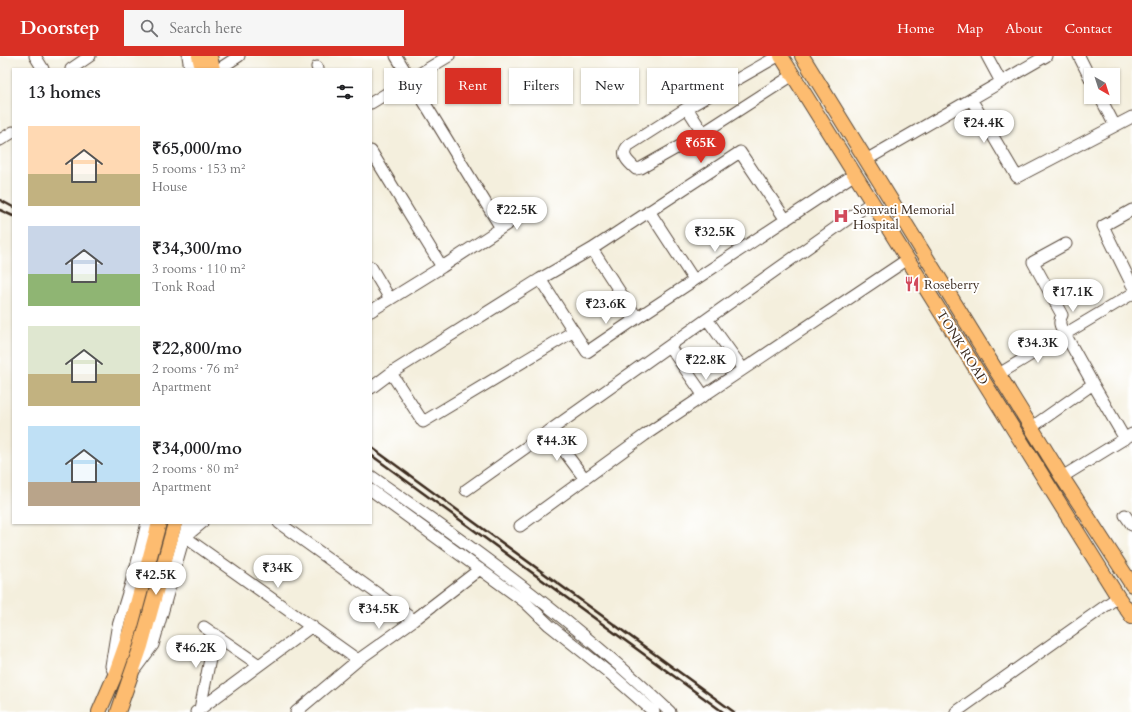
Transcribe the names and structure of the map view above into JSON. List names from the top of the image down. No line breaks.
{"streets":{"main road":["TONK ROAD"]},"places":{"hospital":["Somvati Memorial Hospital"],"restaurant":["Roseberry"]},"north":"bottom right","page":{"header":"Doorstep","search":"Search here","nav":["Home","Map","About","Contact"],"chip":["Buy","Rent","Filters","New","Apartment"],"heading":"13 homes","price":["₹24.4K","₹65K","₹22.5K","₹32.5K","₹17.1K","₹23.6K","₹34.3K","₹22.8K","₹44.3K","₹34K","₹42.5K","₹34.5K","₹46.2K"],"list":[{"name":"₹65,000/mo","note":"5 rooms · 153 m² · House"},{"name":"₹34,300/mo","note":"3 rooms · 110 m² · Tonk Road"},{"name":"₹22,800/mo","note":"2 rooms · 76 m² · Apartment"},{"name":"₹34,000/mo","note":"2 rooms · 80 m² · Apartment"}]}}
